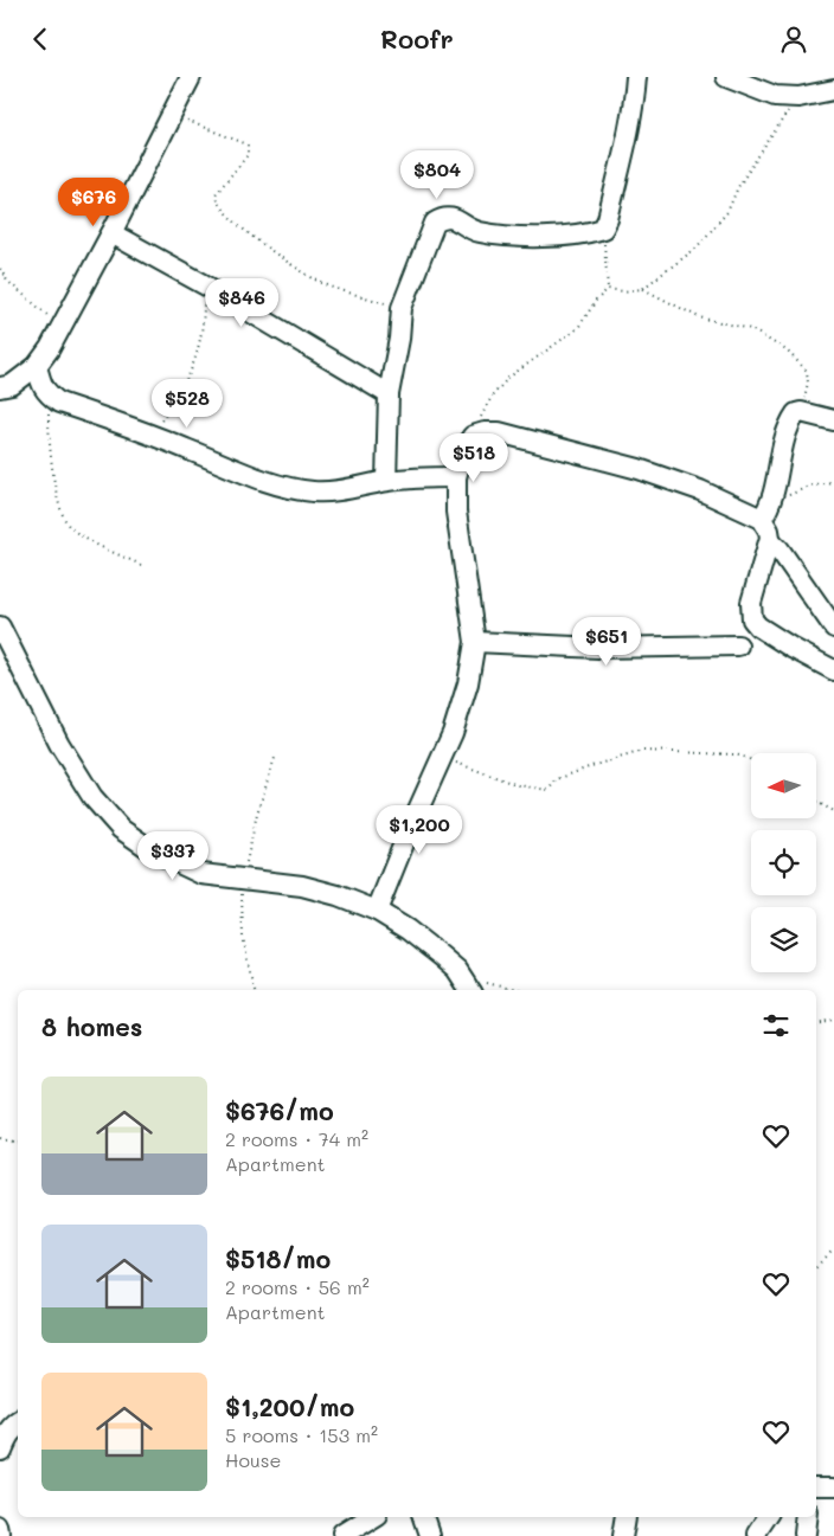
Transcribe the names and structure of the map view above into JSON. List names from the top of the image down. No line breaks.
{"north":"left","page":{"header":"Roofr","price":["$804","$676","$846","$528","$518","$651","$1,200","$337"],"heading":"8 homes","list":[{"name":"$676/mo","note":"2 rooms · 74 m² · Apartment"},{"name":"$518/mo","note":"2 rooms · 56 m² · Apartment"},{"name":"$1,200/mo","note":"5 rooms · 153 m² · House"}]}}
